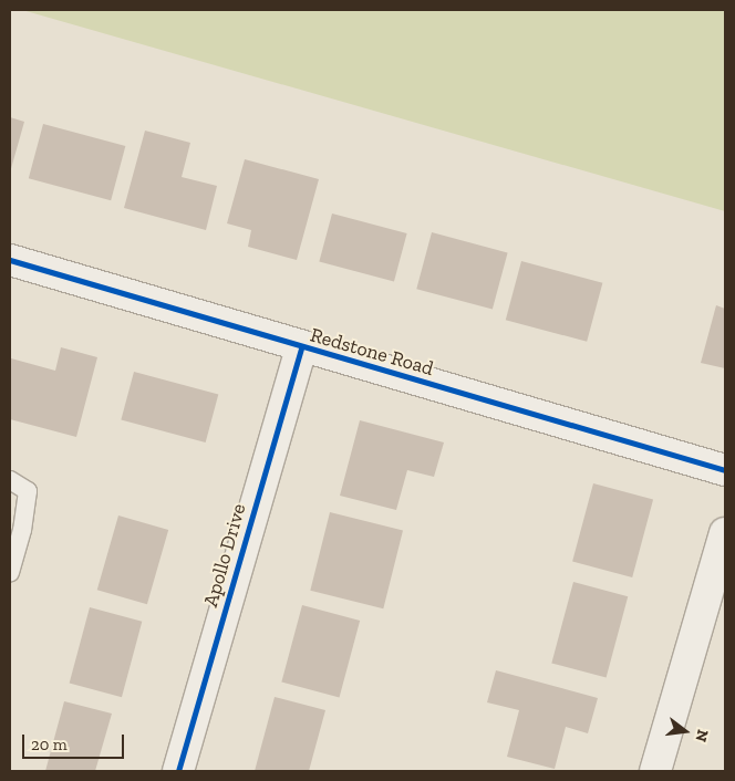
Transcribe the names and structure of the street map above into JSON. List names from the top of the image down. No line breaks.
{"streets":{"street":["Redstone Road","Apollo Drive"]},"crossings":[["Redstone Road","Apollo Drive"]],"scale_bar":"20 m","north":"right"}
